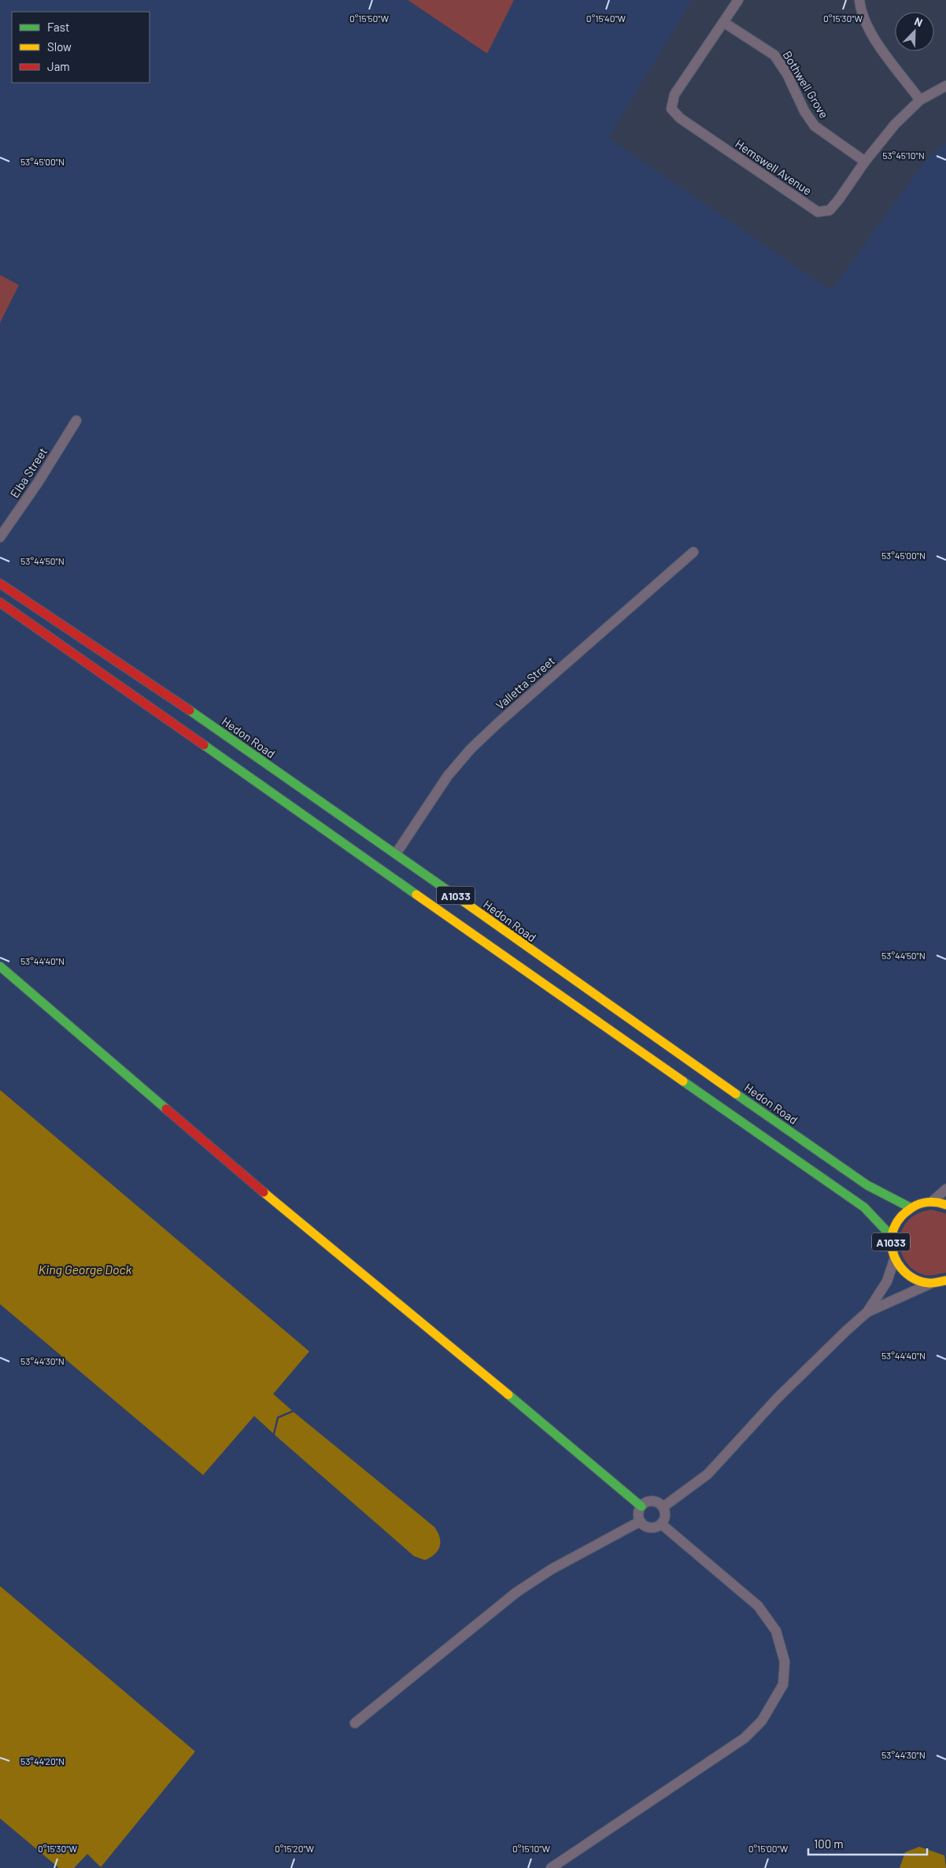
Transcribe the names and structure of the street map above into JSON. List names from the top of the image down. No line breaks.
{"streets":{"main road":["Hedon Road","A1033"],"street":["Bothwell Grove","Hemswell Avenue","Elba Street","Valletta Street"]},"crossings":[["Bothwell Grove","Hemswell Avenue"],["Valletta Street","Hedon Road"],["Hedon Road","A1033"]],"water":["King George Dock"],"legend":["Fast","Slow","Jam"],"scale_bar":"100 m","north":"top right","coordinates":["0°15'50\"W","0°15'40\"W","0°15'30\"W","53°45'10\"N","53°45'00\"N","53°44'50\"N","53°44'40\"N","53°44'30\"N","53°44'20\"N","0°15'20\"W","0°15'10\"W","0°15'00\"W"]}
